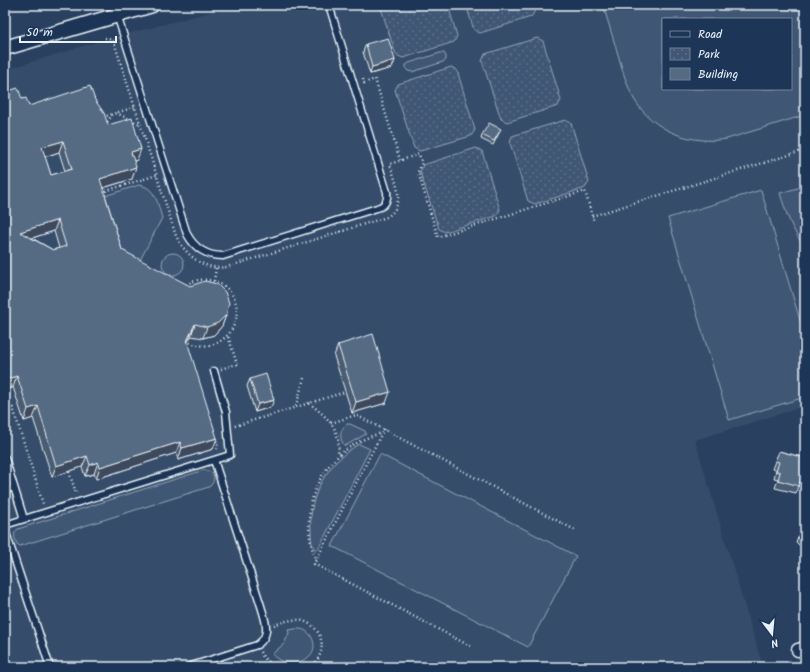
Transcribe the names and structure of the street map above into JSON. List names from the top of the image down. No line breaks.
{"legend":["Road","Park","Building"],"scale_bar":"50 m","north":"bottom"}
